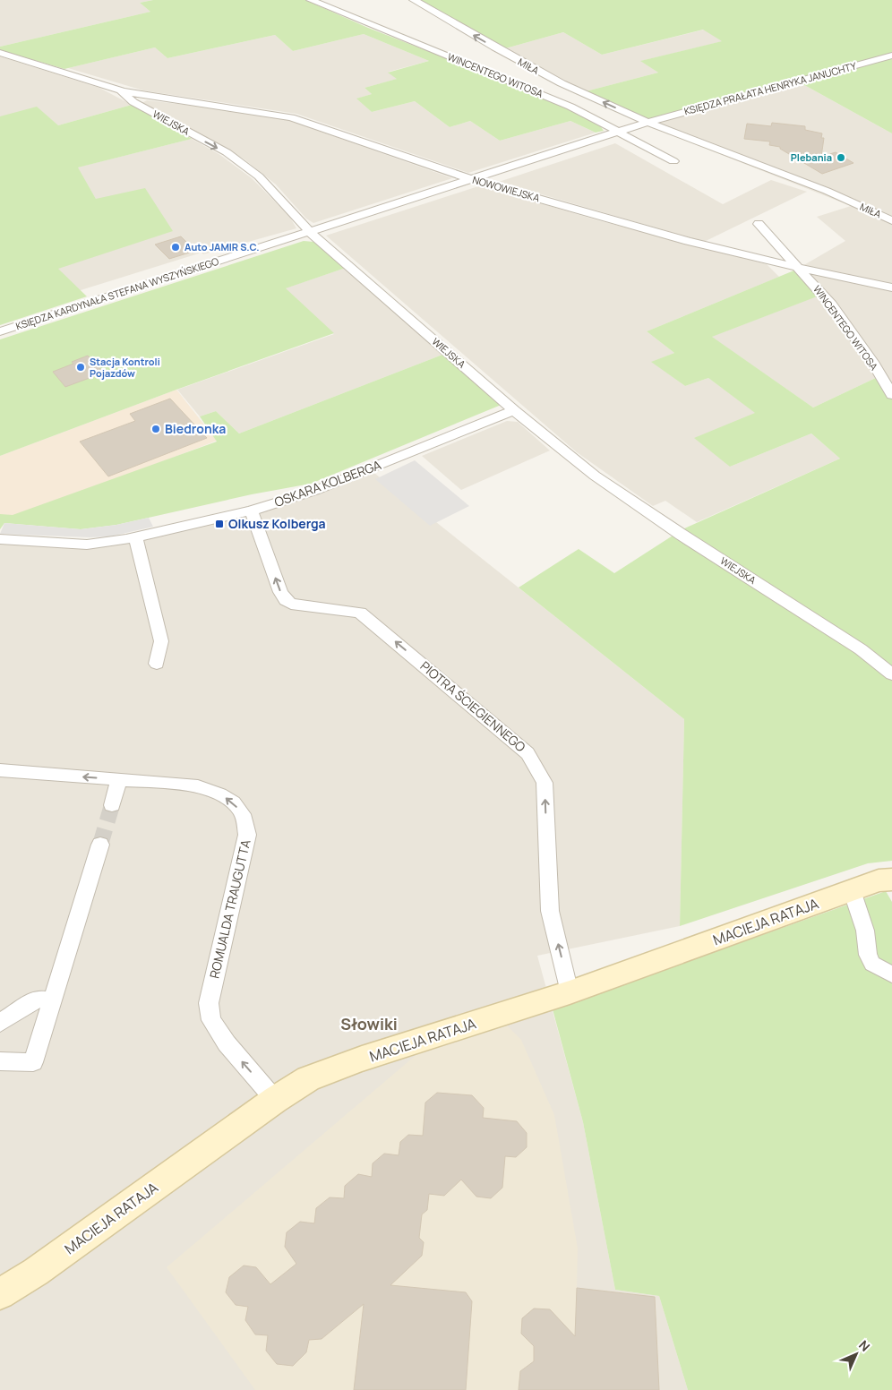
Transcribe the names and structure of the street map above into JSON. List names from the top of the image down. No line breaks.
{"streets":{"street":["MIŁA","WINCENTEGO WITOSA","KSIĘDZA PRAŁATA HENRYKA JANUCHTY","WIEJSKA","NOWOWIEJSKA","KSIĘDZA KARDYNAŁA STEFANA WYSZYŃSKIEGO","OSKARA KOLBERGA","PIOTRA ŚCIEGIENNEGO","ROMUALDA TRAUGUTTA","MACIEJA RATAJA"]},"crossings":[["MIŁA","KSIĘDZA PRAŁATA HENRYKA JANUCHTY"],["WINCENTEGO WITOSA","NOWOWIEJSKA"],["WINCENTEGO WITOSA","KSIĘDZA KARDYNAŁA STEFANA WYSZYŃSKIEGO"],["WIEJSKA","NOWOWIEJSKA"],["WIEJSKA","KSIĘDZA KARDYNAŁA STEFANA WYSZYŃSKIEGO"],["WIEJSKA","OSKARA KOLBERGA"],["NOWOWIEJSKA","KSIĘDZA KARDYNAŁA STEFANA WYSZYŃSKIEGO"],["OSKARA KOLBERGA","PIOTRA ŚCIEGIENNEGO"],["PIOTRA ŚCIEGIENNEGO","MACIEJA RATAJA"],["ROMUALDA TRAUGUTTA","MACIEJA RATAJA"]],"one_way":["MIŁA","PIOTRA ŚCIEGIENNEGO"],"districts":["Słowiki"],"places":{"other":["Plebania","Auto JAMIR S.C.","Stacja Kontroli Pojazdów","Biedronka"],"transit":["Olkusz Kolberga"]},"north":"top right"}
